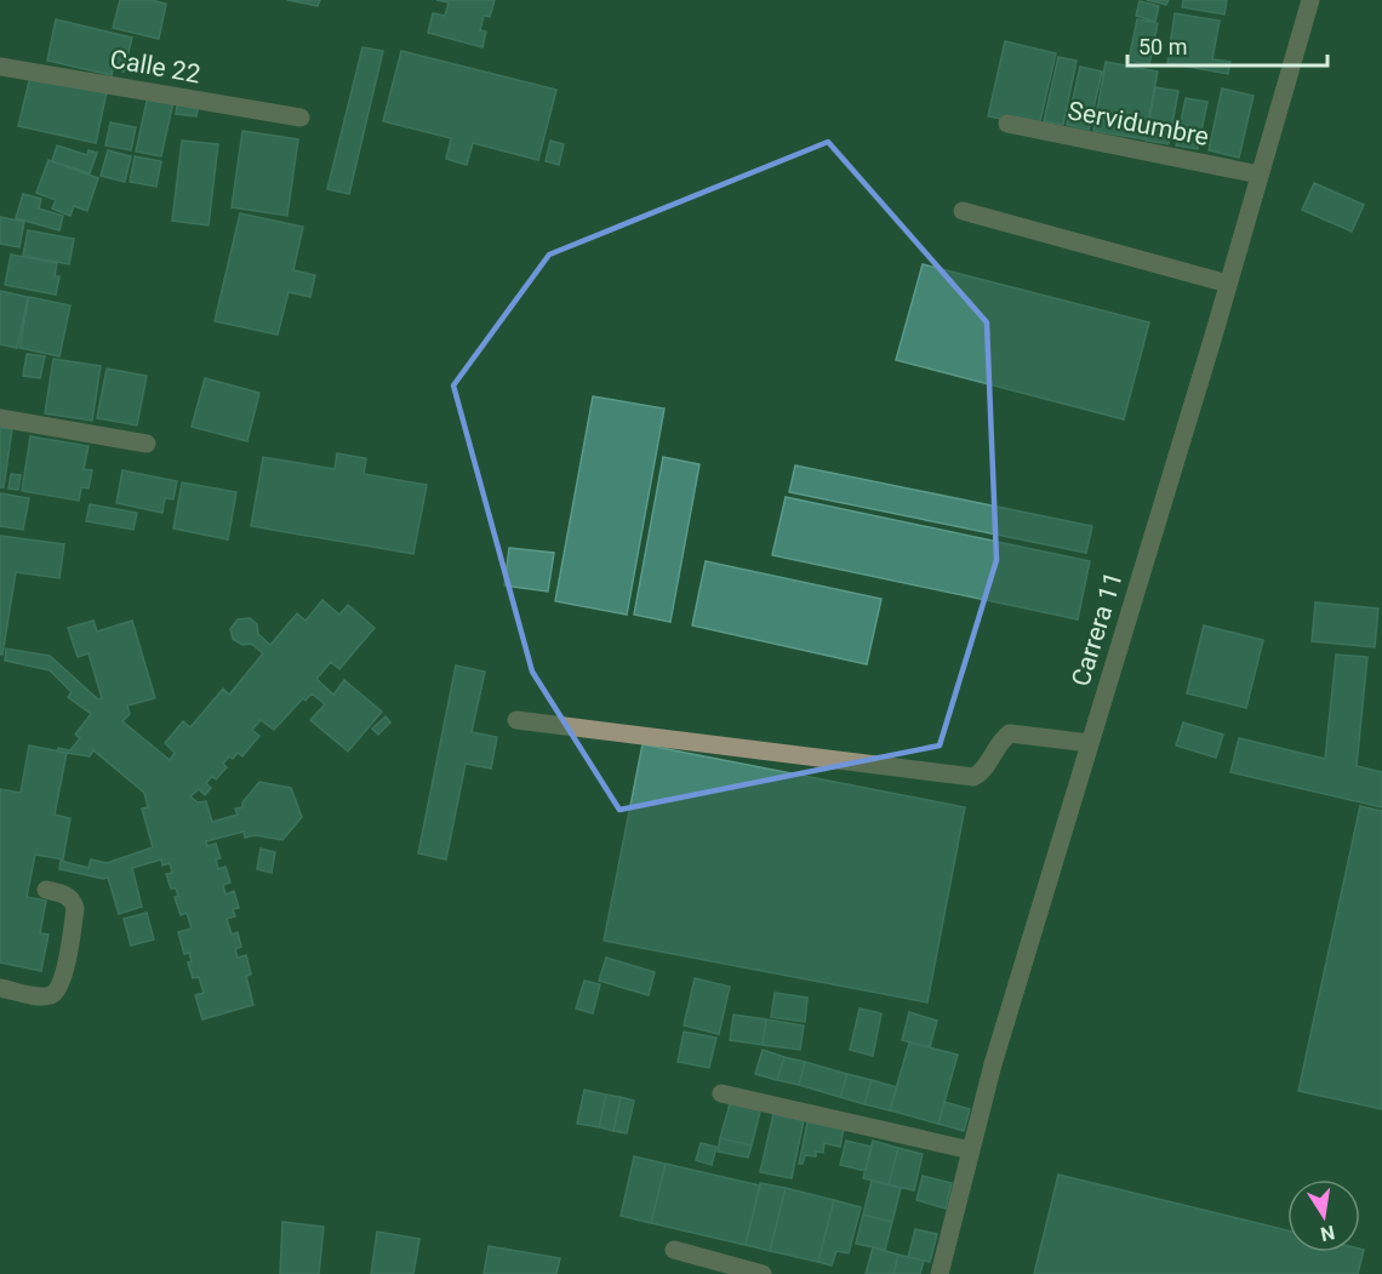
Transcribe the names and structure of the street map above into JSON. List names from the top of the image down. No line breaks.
{"streets":{"street":["Calle 22","Servidumbre","Carrera 11"]},"crossings":[["Servidumbre","Carrera 11"]],"scale_bar":"50 m","north":"bottom"}
